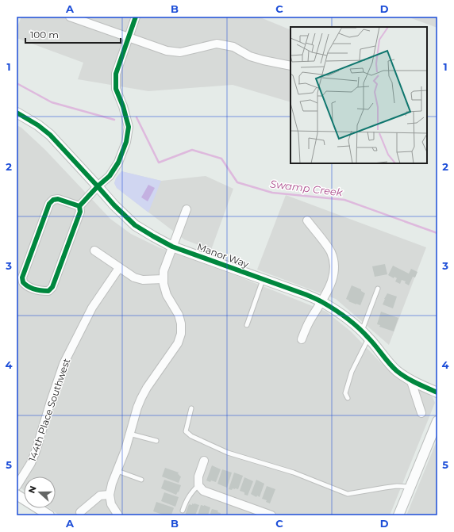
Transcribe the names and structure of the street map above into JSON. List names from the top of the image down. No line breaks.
{"streets":{"street":["Manor Way","144th Place Southwest"]},"water":["Swamp Creek"],"scale_bar":"100 m","north":"left","grid":{"columns":["A","B","C","D"],"rows":["1","2","3","4","5"]}}
